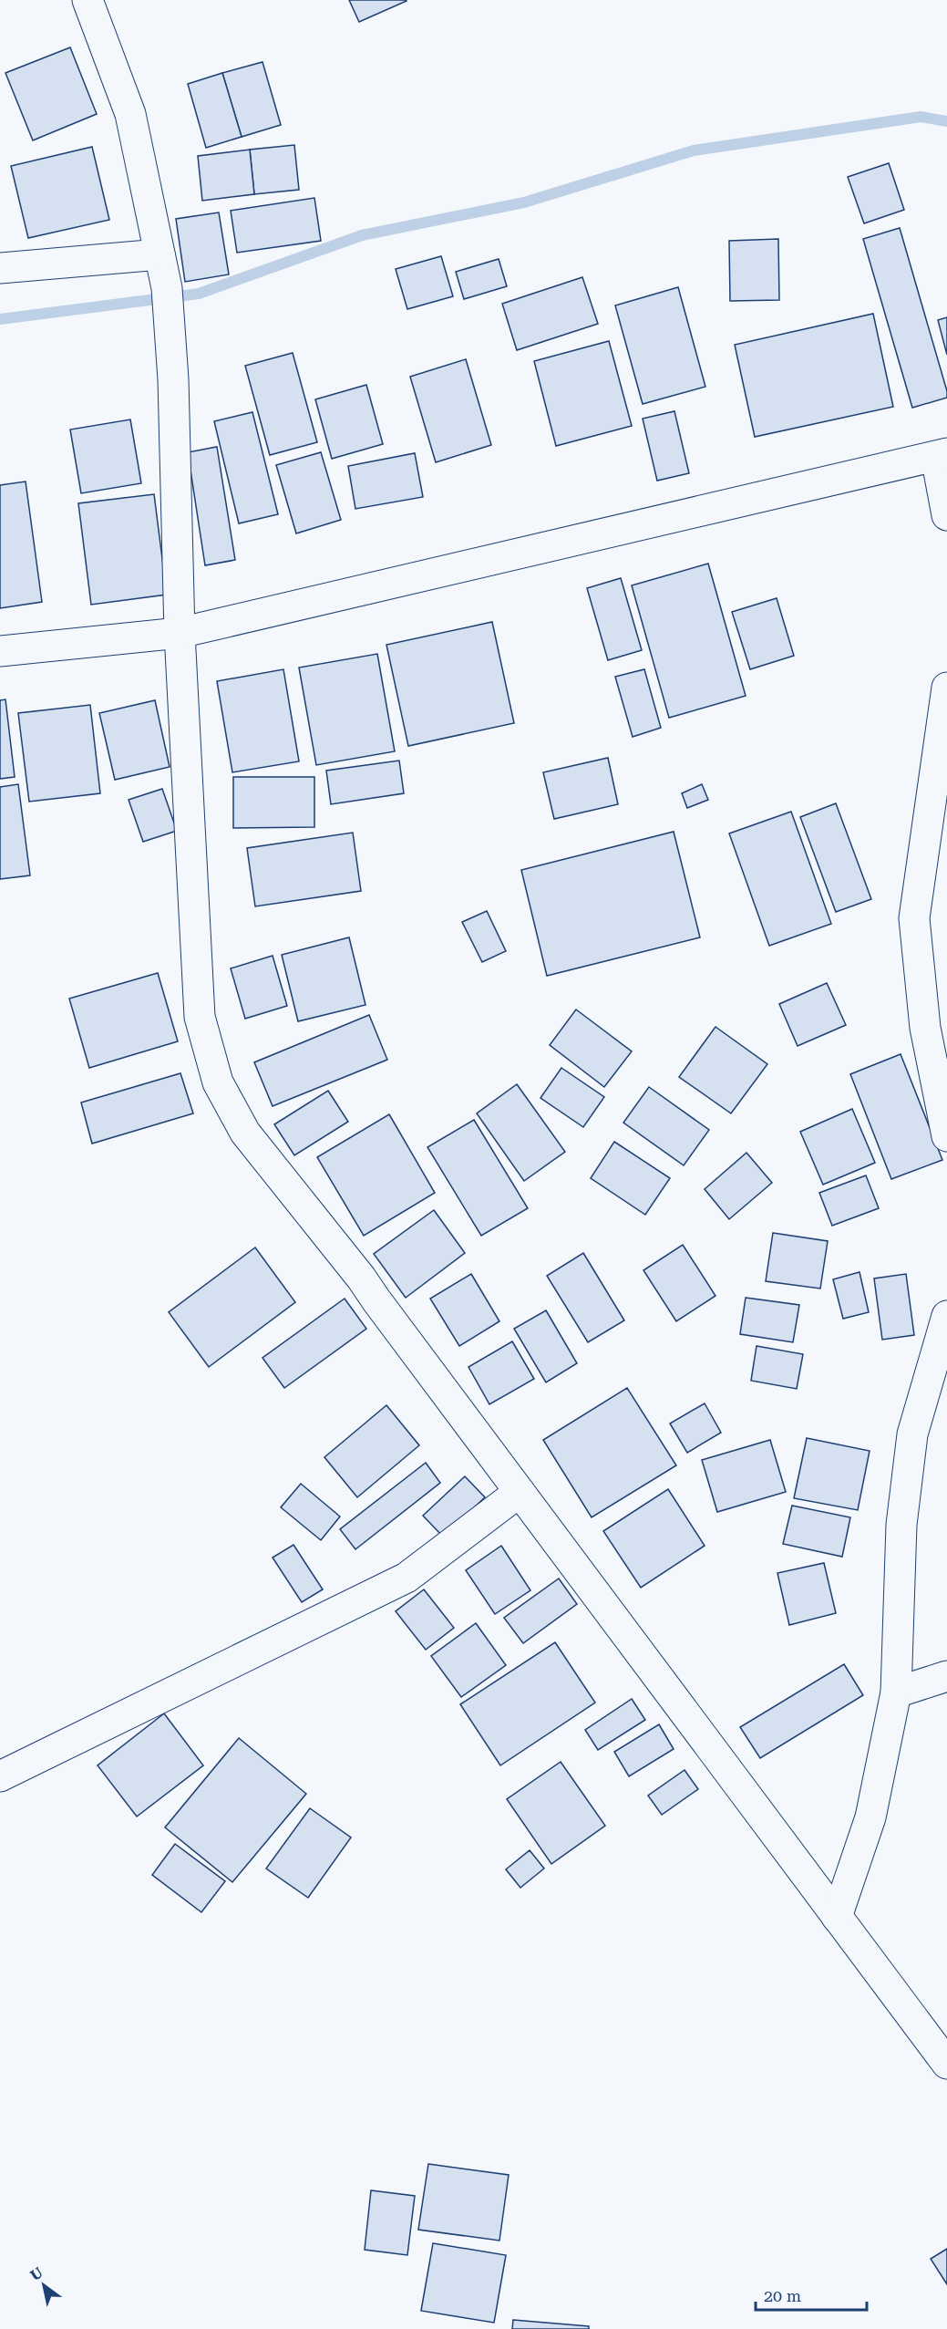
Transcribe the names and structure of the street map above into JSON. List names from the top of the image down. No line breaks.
{"scale_bar":"20 m","north":"top left"}
